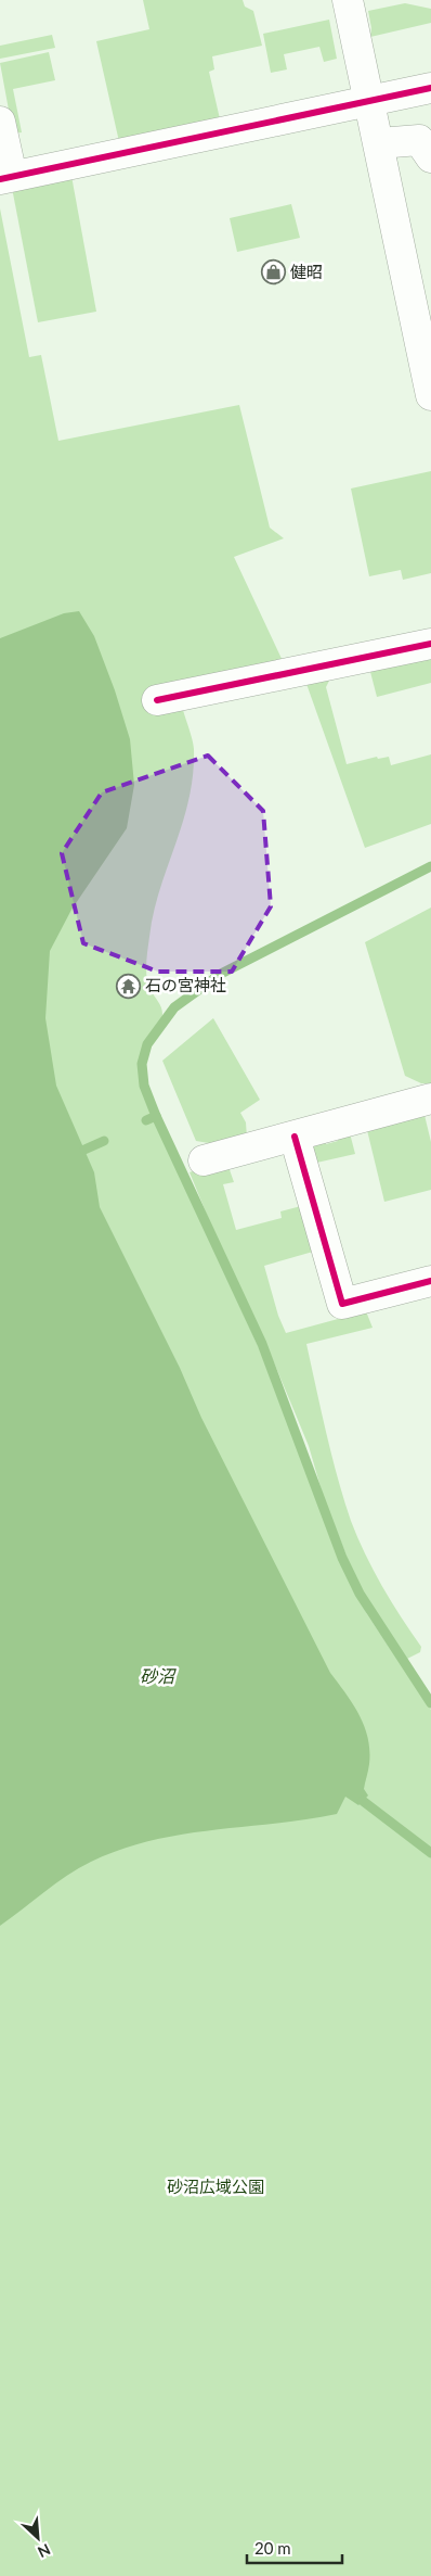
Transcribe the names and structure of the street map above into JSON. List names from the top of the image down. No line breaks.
{"water":["砂沼"],"parks":["砂沼広域公園"],"places":{"shop":["健昭"],"temple":["石の宮神社"]},"scale_bar":"20 m","north":"bottom right"}
